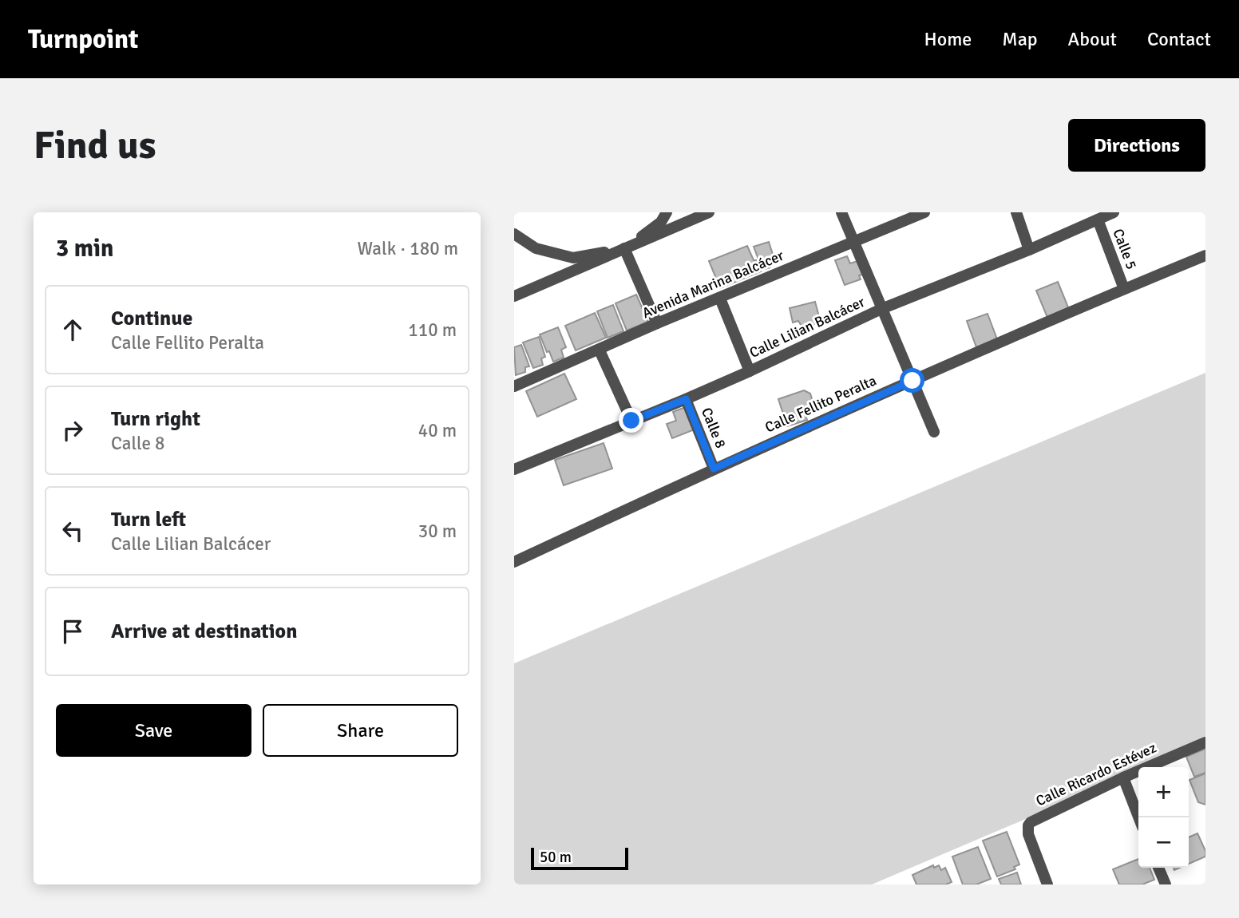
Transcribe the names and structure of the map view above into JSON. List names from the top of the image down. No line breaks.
{"streets":{"street":["Calle 5","Avenida Marina Balcácer","Calle Lilian Balcácer","Calle Fellito Peralta","Calle 8","Calle Ricardo Estévez"]},"crossings":[["Calle 5","Calle Lilian Balcácer"],["Calle 5","Calle Fellito Peralta"],["Calle Lilian Balcácer","Calle 8"],["Calle Fellito Peralta","Calle 8"]],"scale_bar":"50 m","page":{"header":"Turnpoint","nav":["Home","Map","About","Contact"],"buttons":["Directions",["Save","Share"]],"title":"Find us","heading":["3 min","Walk · 180 m"],"list":[["Continue","Calle Fellito Peralta","110 m"],["Turn right","Calle 8","40 m"],["Turn left","Calle Lilian Balcácer","30 m"],"Arrive at destination"],"map_buttons":["+","−"],"scale":"50 m"}}
